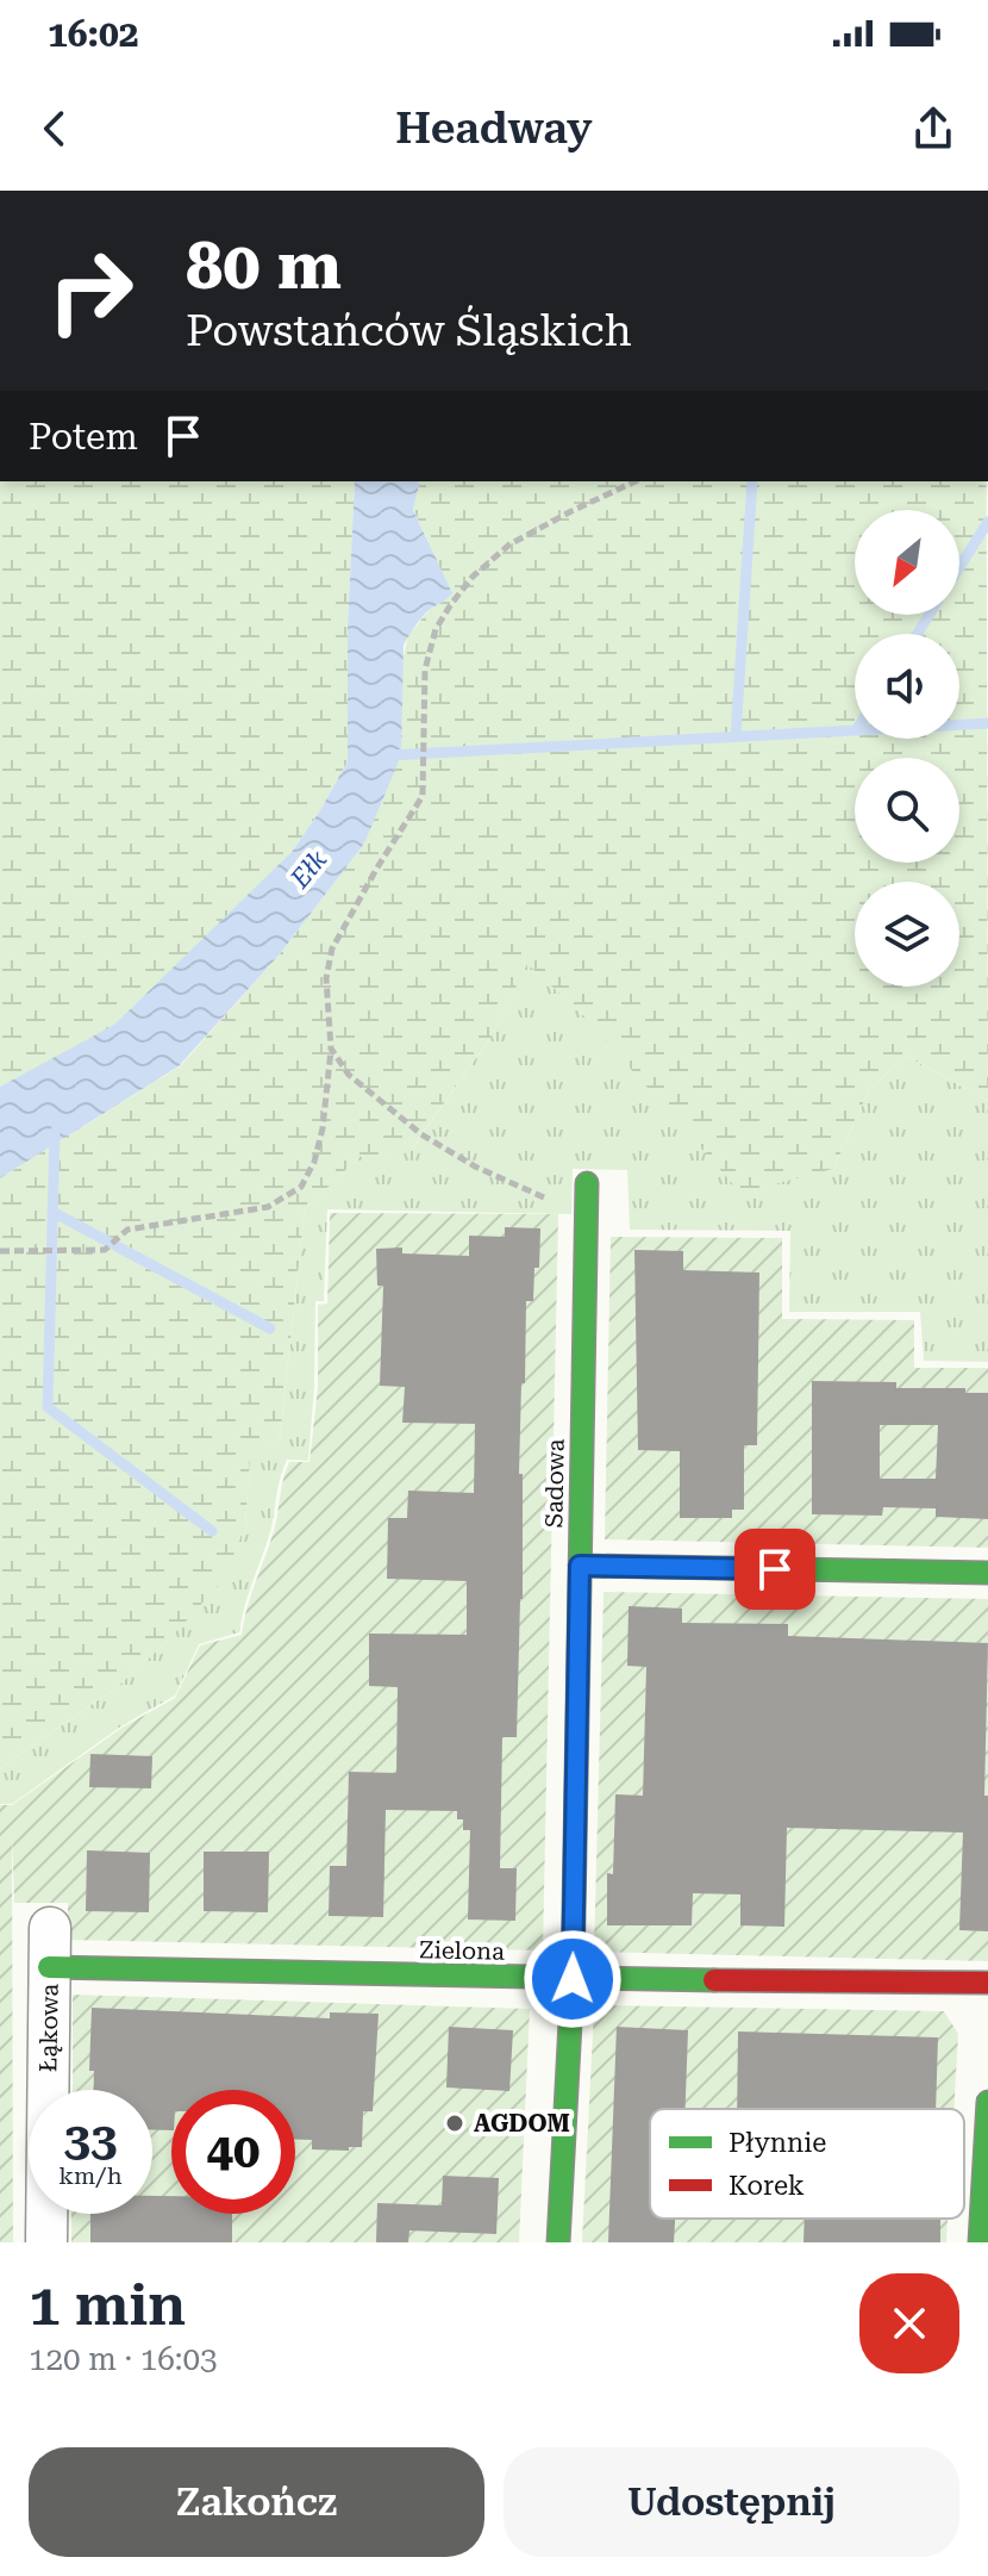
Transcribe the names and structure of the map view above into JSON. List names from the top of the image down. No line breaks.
{"streets":{"street":["Sadowa","Zielona","Łąkowa"]},"crossings":[["Sadowa","Zielona"],["Zielona","Łąkowa"]],"water":["Ełk"],"places":["AGDOM"],"legend":["Płynnie","Korek"],"north":"bottom left","page":{"status":"16:02","header":"Headway","turn":["80 m","Powstańców Śląskich"],"then":"Potem","speed":"33 km/h","limit":"40","heading":["1 min","120 m · 16:03"],"buttons":["Zakończ","Udostępnij"]}}
